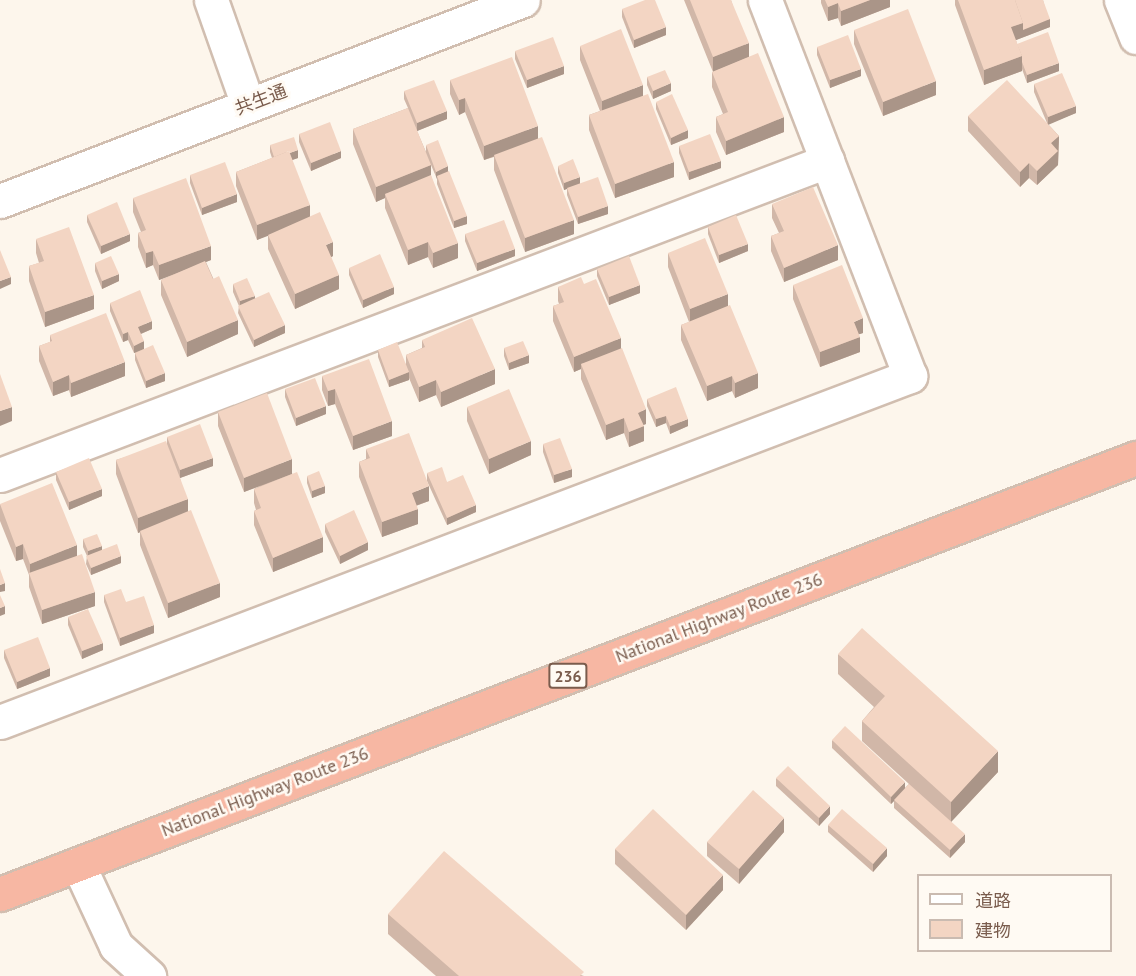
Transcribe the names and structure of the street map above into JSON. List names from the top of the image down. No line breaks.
{"streets":{"highway":["National Highway Route 236","236"],"street":["共生通"]},"legend":["道路","建物"]}
